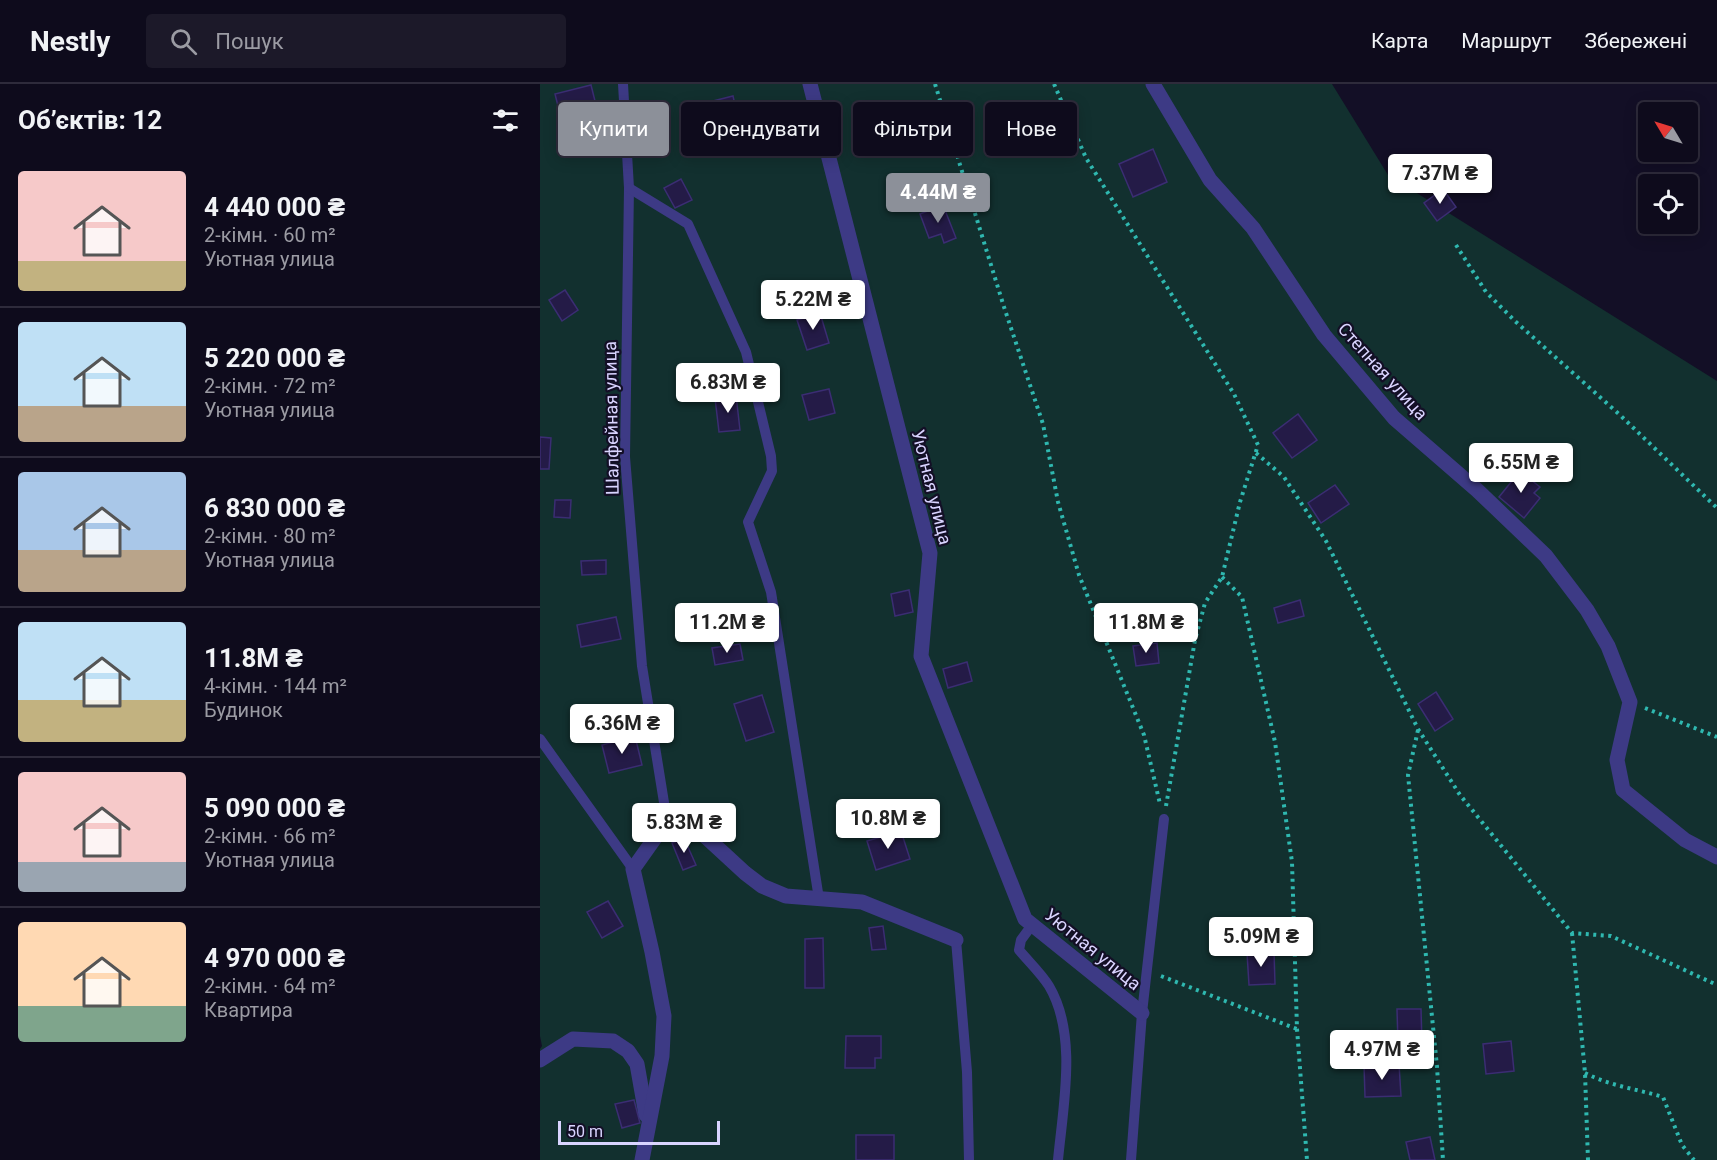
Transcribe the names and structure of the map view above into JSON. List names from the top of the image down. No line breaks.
{"streets":{"street":["Степная улица","Уютная улица"],"lane":["Шалфейная улица"]},"scale_bar":"50 m","north":"top left","page":{"header":"Nestly","search":"Пошук","nav":["Карта","Маршрут","Збережені"],"heading":"Об’єктів: 12","chip":["Купити","Орендувати","Фільтри","Нове"],"price":["7.37M ₴","4.44M ₴","5.22M ₴","6.83M ₴","6.55M ₴","11.2M ₴","11.8M ₴","6.36M ₴","10.8M ₴","5.83M ₴","5.09M ₴","4.97M ₴"],"list":[{"name":"4 440 000 ₴","note":"2-кімн. · 60 m² · Уютная улица"},{"name":"5 220 000 ₴","note":"2-кімн. · 72 m² · Уютная улица"},{"name":"6 830 000 ₴","note":"2-кімн. · 80 m² · Уютная улица"},{"name":"11.8M ₴","note":"4-кімн. · 144 m² · Будинок"},{"name":"5 090 000 ₴","note":"2-кімн. · 66 m² · Уютная улица"},{"name":"4 970 000 ₴","note":"2-кімн. · 64 m² · Квартира"}],"scale":"50 m"}}
